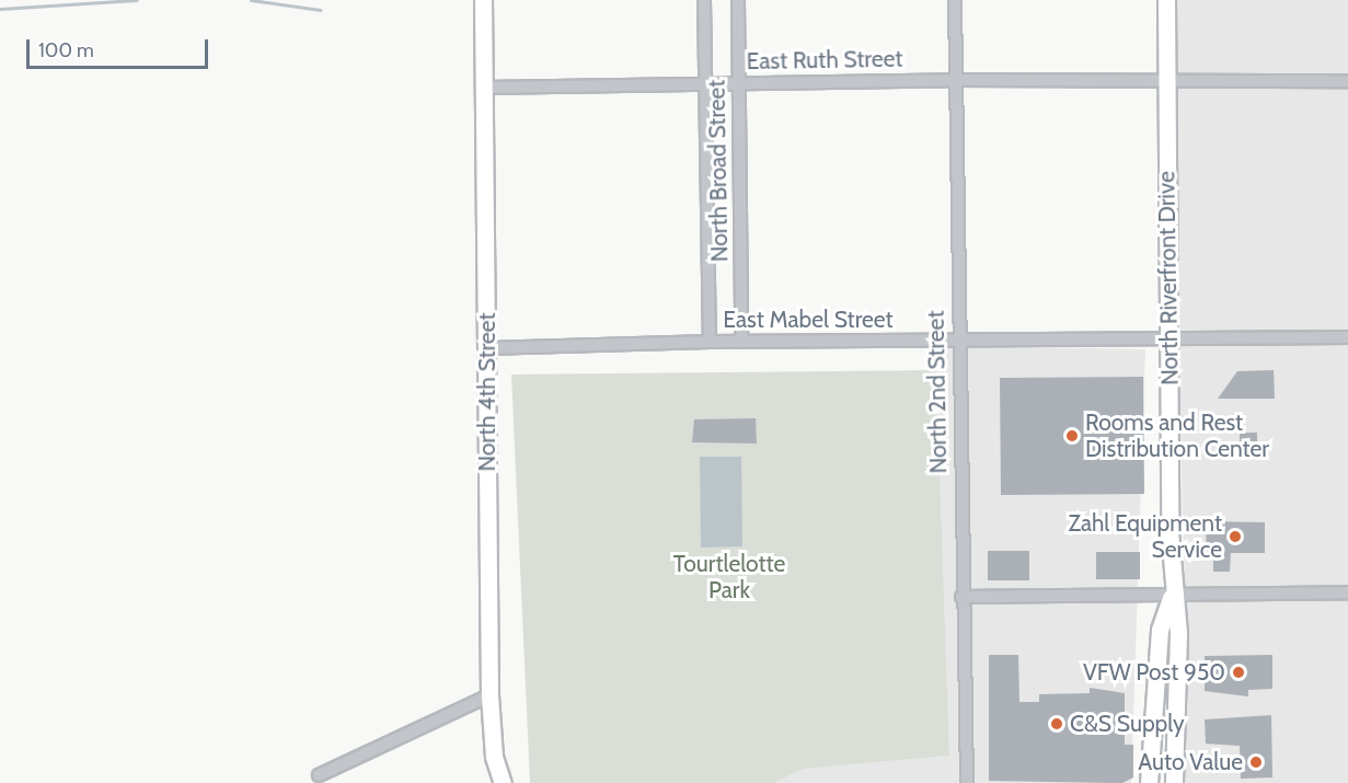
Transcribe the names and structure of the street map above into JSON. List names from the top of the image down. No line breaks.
{"streets":{"main road":["North Riverfront Drive","North 4th Street"],"street":["East Ruth Street","North Broad Street","East Mabel Street","North 2nd Street"]},"crossings":[["East Ruth Street","North Broad Street"],["East Ruth Street","North Riverfront Drive"],["East Ruth Street","North 4th Street"],["East Ruth Street","North 2nd Street"],["North Broad Street","East Mabel Street"],["North Riverfront Drive","East Mabel Street"],["East Mabel Street","North 4th Street"],["East Mabel Street","North 2nd Street"]],"parks":["Tourtlelotte Park"],"places":["Rooms and Rest Distribution Center","Zahl Equipment Service","VFW Post 950","C&S Supply","Auto Value"],"scale_bar":"100 m"}
